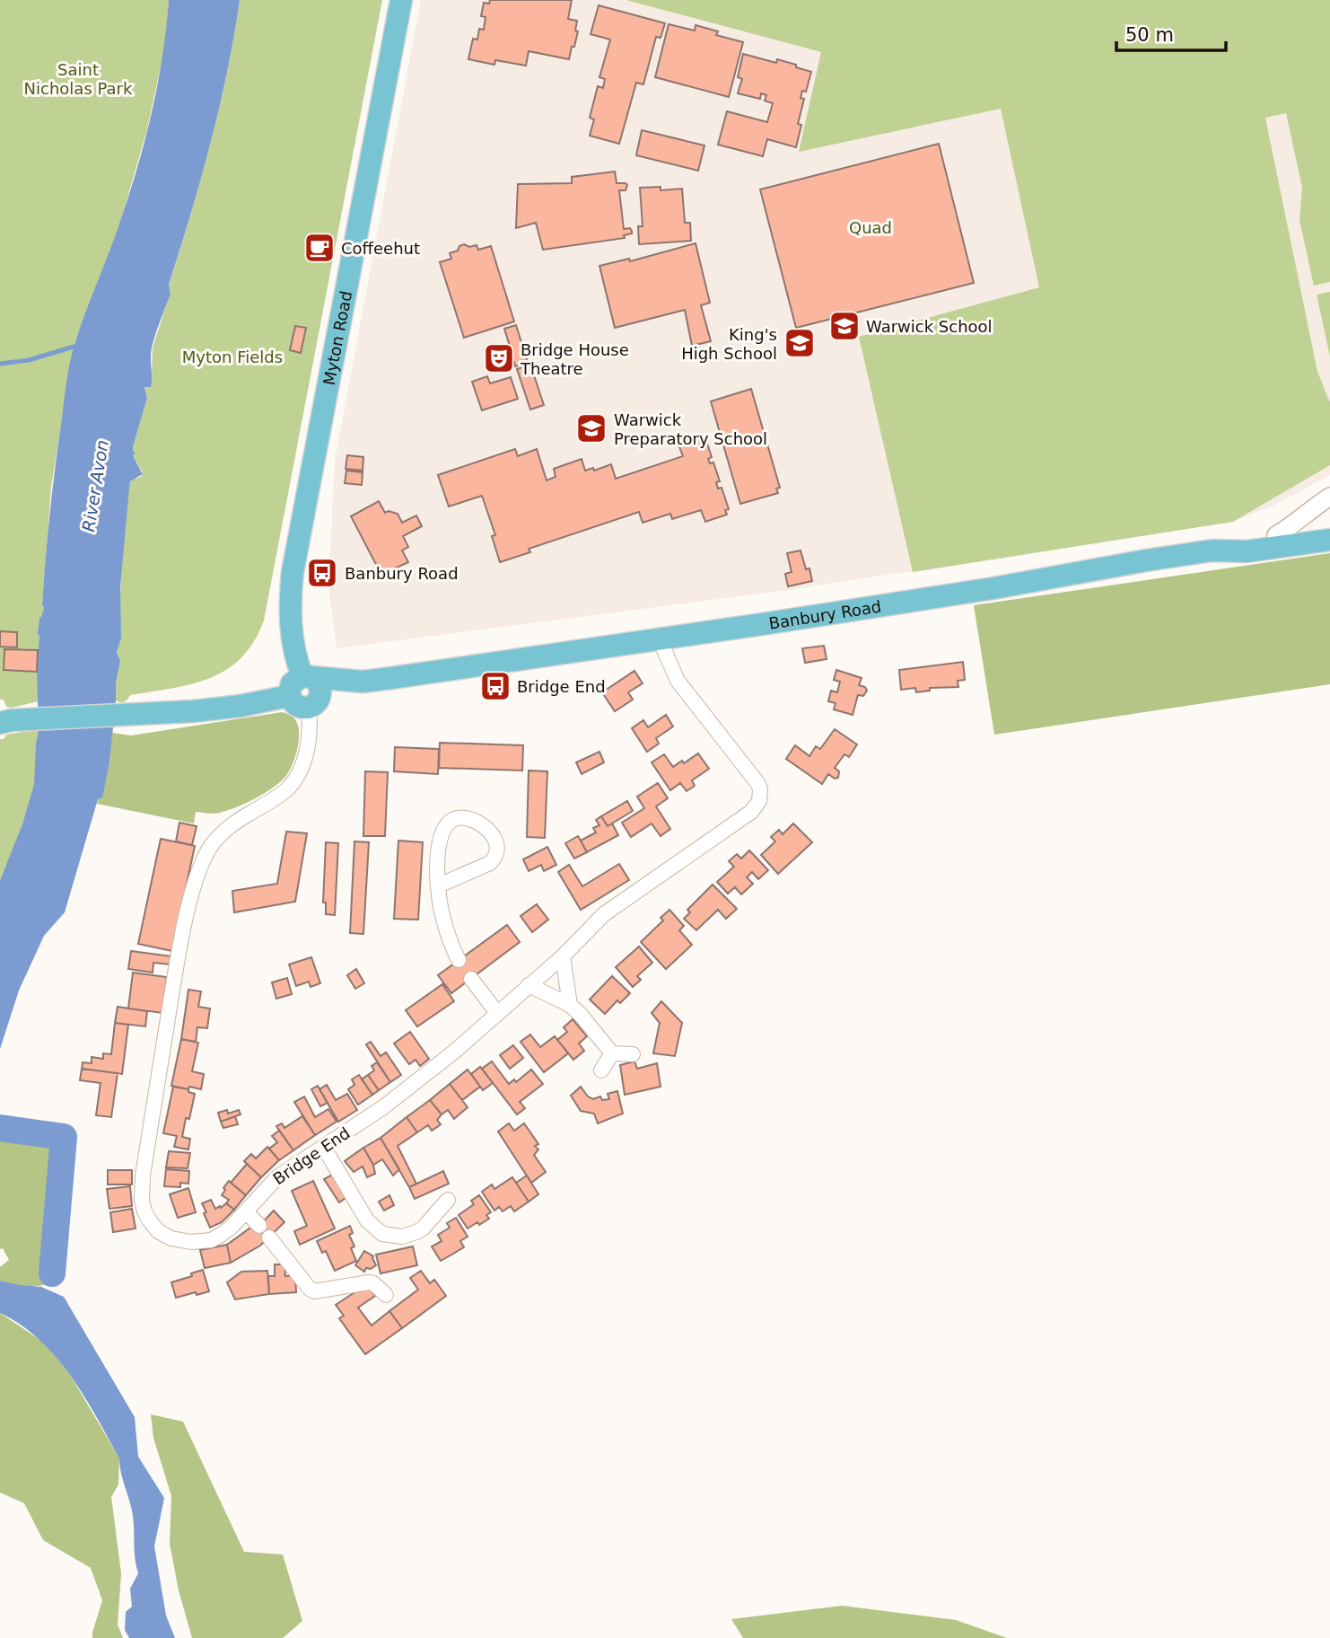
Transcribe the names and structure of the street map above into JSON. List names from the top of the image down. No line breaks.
{"streets":{"main road":["Myton Road","Banbury Road"],"street":["Bridge End"]},"crossings":[["Myton Road","Banbury Road"],["Myton Road","Bridge End"],["Banbury Road","Bridge End"]],"water":["River Avon"],"parks":["Saint Nicholas Park","Quad","Myton Fields"],"places":{"cafe":["Coffeehut"],"school or university":["Warwick School","King's High School","Warwick Preparatory School"],"theatre":["Bridge House Theatre"],"bus stop":["Banbury Road","Bridge End"]},"scale_bar":"50 m"}
